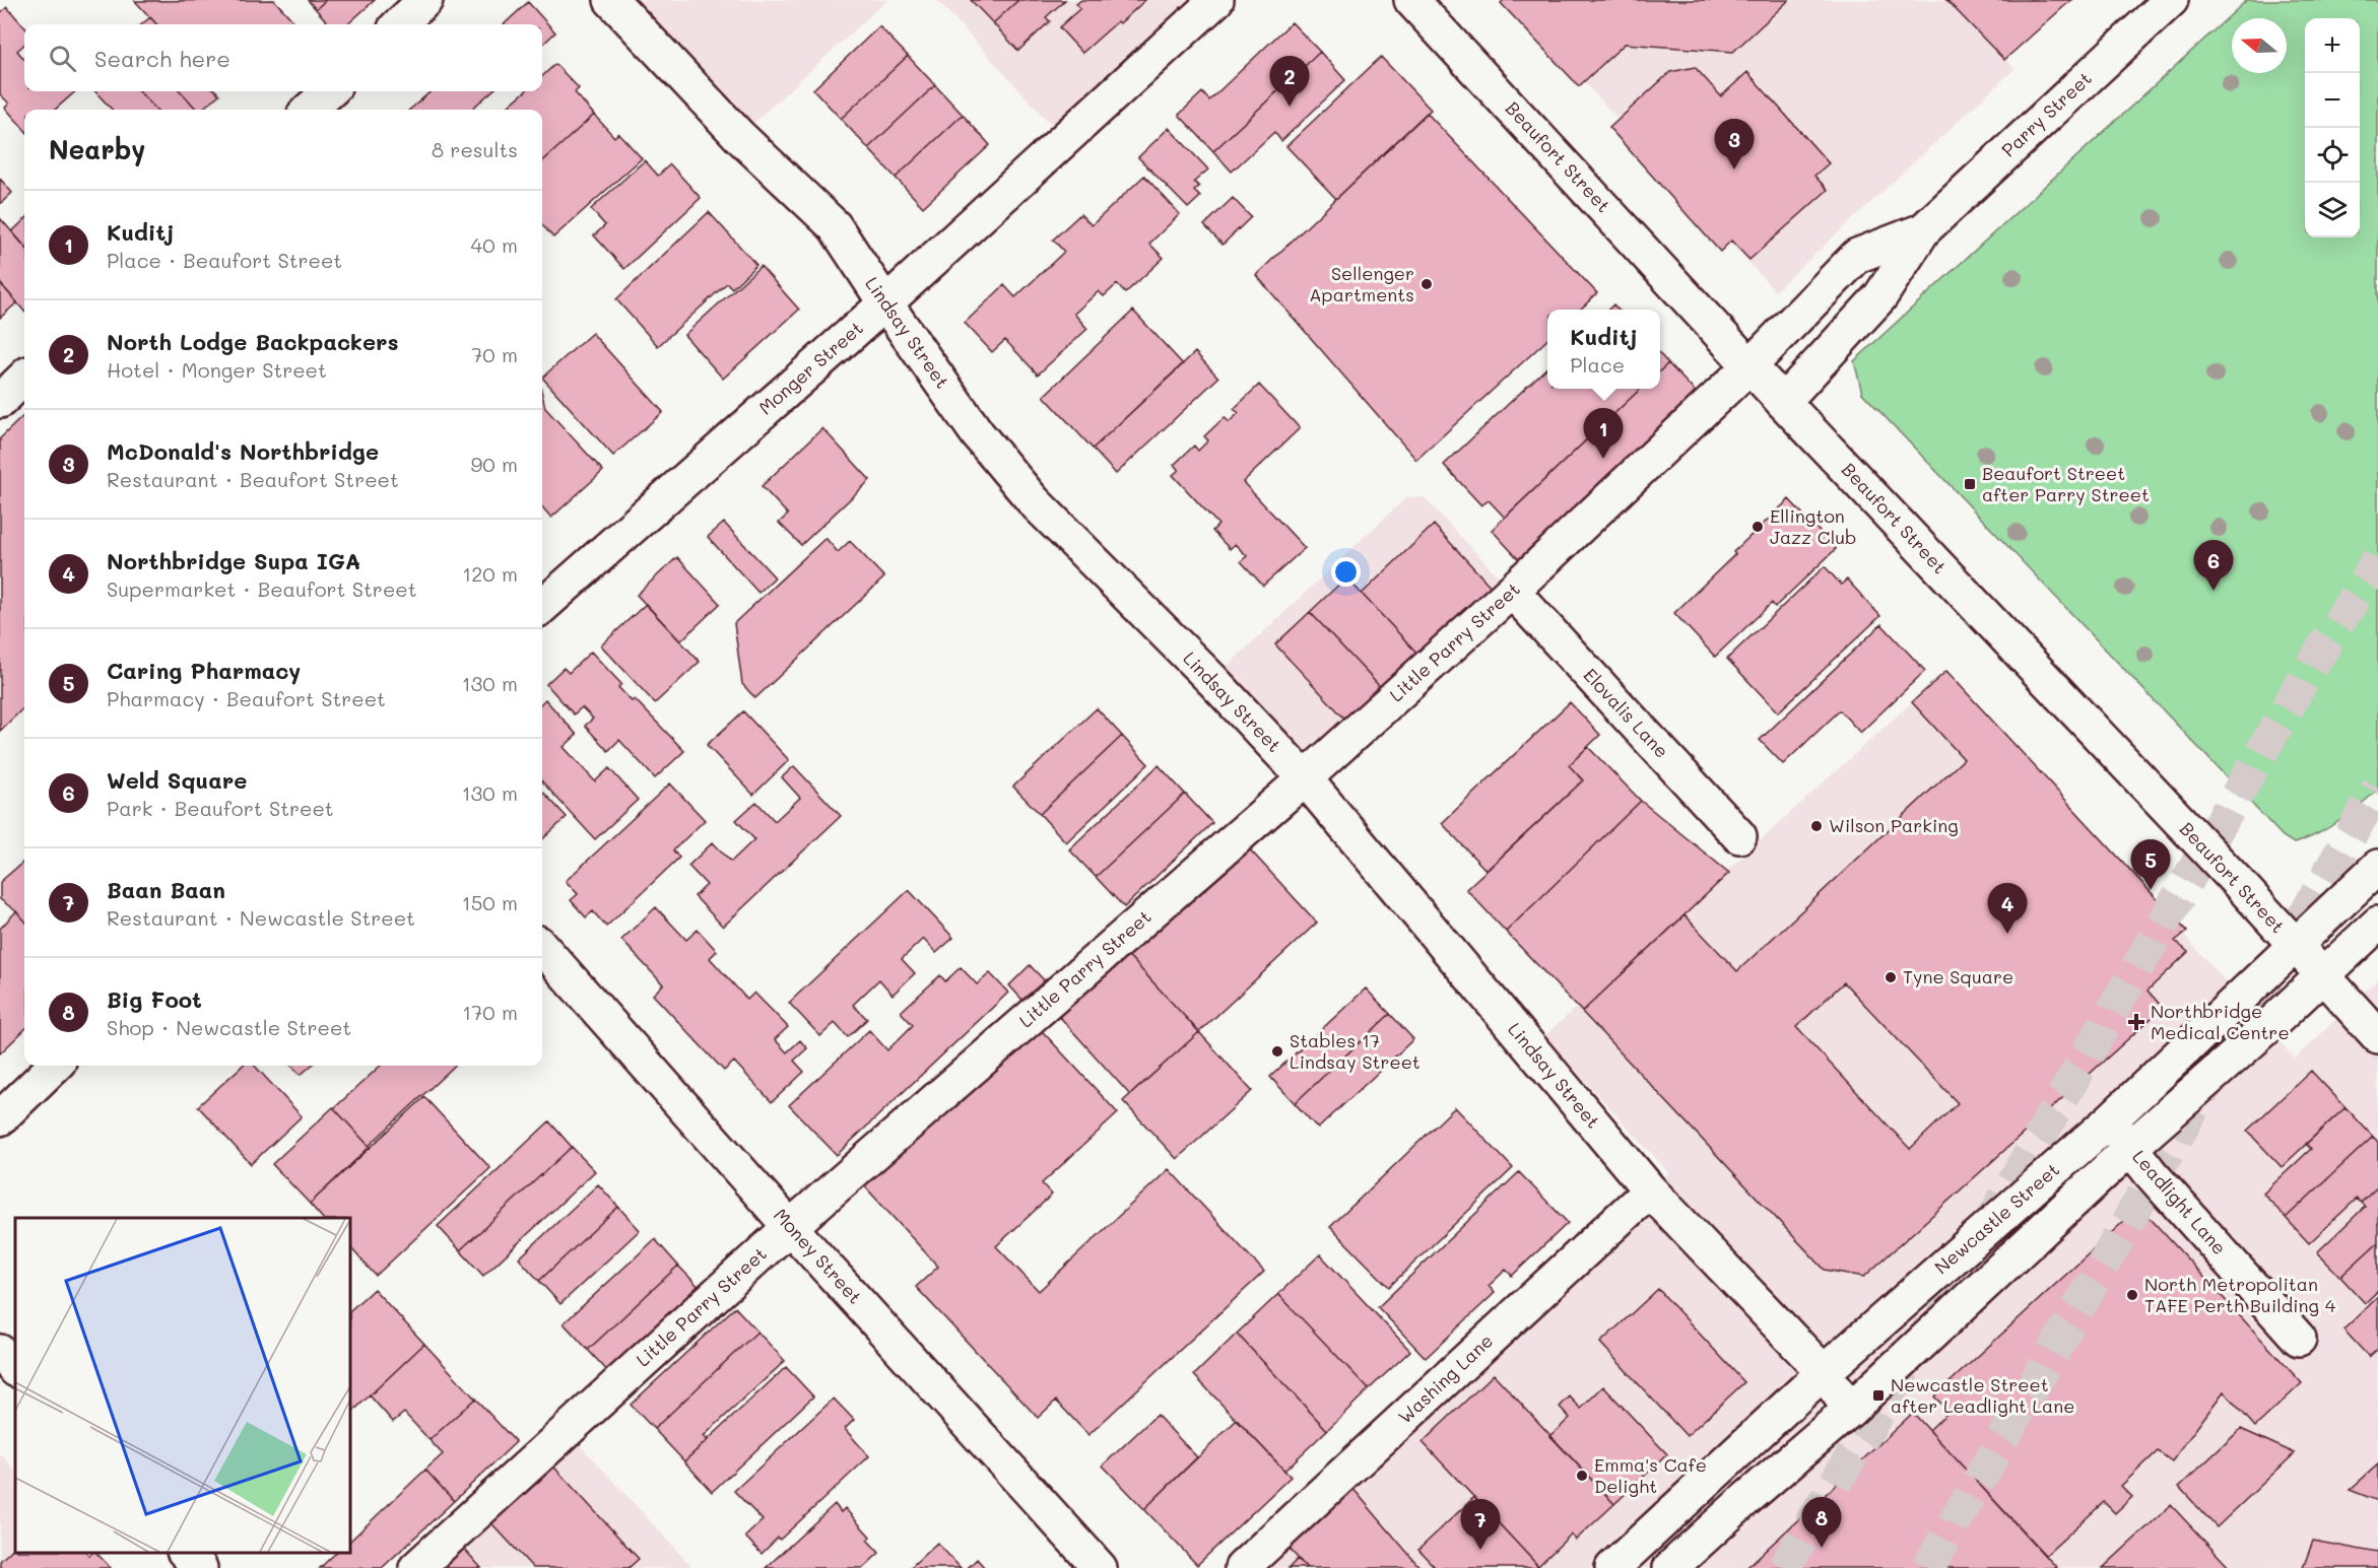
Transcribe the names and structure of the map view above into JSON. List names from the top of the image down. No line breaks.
{"streets":{"street":["Parry Street","Beaufort Street","Lindsay Street","Monger Street","Little Parry Street","Elovalis Lane","Leadlight Lane","Newcastle Street","Money Street","Washing Lane"]},"crossings":[["Parry Street","Beaufort Street"],["Parry Street","Little Parry Street"],["Beaufort Street","Little Parry Street"],["Beaufort Street","Newcastle Street"],["Lindsay Street","Monger Street"],["Lindsay Street","Little Parry Street"],["Lindsay Street","Newcastle Street"],["Lindsay Street","Washing Lane"],["Little Parry Street","Elovalis Lane"],["Little Parry Street","Money Street"],["Leadlight Lane","Newcastle Street"]],"places":{"other":["Sellenger Apartments","Ellington Jazz Club","Wilson Parking","Tyne Square","Stables 17 Lindsay Street","North Metropolitan TAFE Perth Building 4","Emma's Cafe Delight"],"transit":["Beaufort Street after Parry Street","Newcastle Street after Leadlight Lane"],"health":["Northbridge Medical Centre"]},"north":"left","page":{"map_buttons":["+","−"],"search":"Search here","pins":["2","3","1","6","5","4","8","7"],"heading":["Nearby","8 results"],"list":[{"mark":"1","name":"Kuditj","note":"Place · Beaufort Street","value":"40 m"},{"mark":"2","name":"North Lodge Backpackers","note":"Hotel · Monger Street","value":"70 m"},{"mark":"3","name":"McDonald's Northbridge","note":"Restaurant · Beaufort Street","value":"90 m"},{"mark":"4","name":"Northbridge Supa IGA","note":"Supermarket · Beaufort Street","value":"120 m"},{"mark":"5","name":"Caring Pharmacy","note":"Pharmacy · Beaufort Street","value":"130 m"},{"mark":"6","name":"Weld Square","note":"Park · Beaufort Street","value":"130 m"},{"mark":"7","name":"Baan Baan","note":"Restaurant · Newcastle Street","value":"150 m"},{"mark":"8","name":"Big Foot","note":"Shop · Newcastle Street","value":"170 m"}],"popup":["Kuditj","Place"]}}
